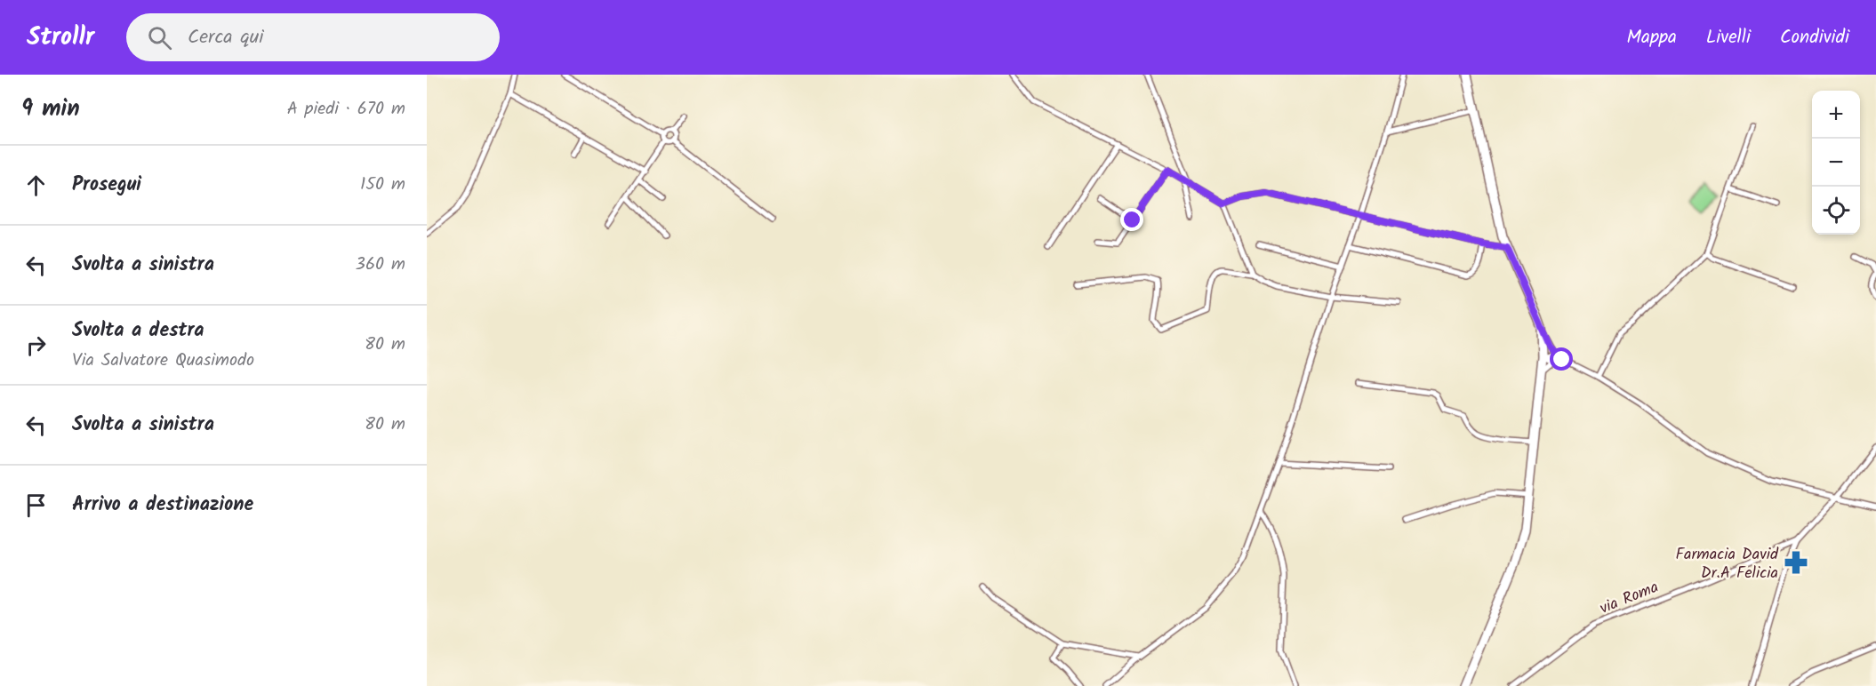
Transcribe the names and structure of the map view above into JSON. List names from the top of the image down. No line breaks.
{"streets":{"street":["via Roma"]},"places":{"pharmacy":["Farmacia David Dr.A Felicia"]},"page":{"header":"Strollr","search":"Cerca qui","nav":["Mappa","Livelli","Condividi"],"heading":["9 min","A piedi · 670 m"],"map_buttons":["+","−"],"list":[["Prosegui","150 m"],["Svolta a sinistra","360 m"],["Svolta a destra","Via Salvatore Quasimodo","80 m"],["Svolta a sinistra","80 m"],"Arrivo a destinazione"]}}
